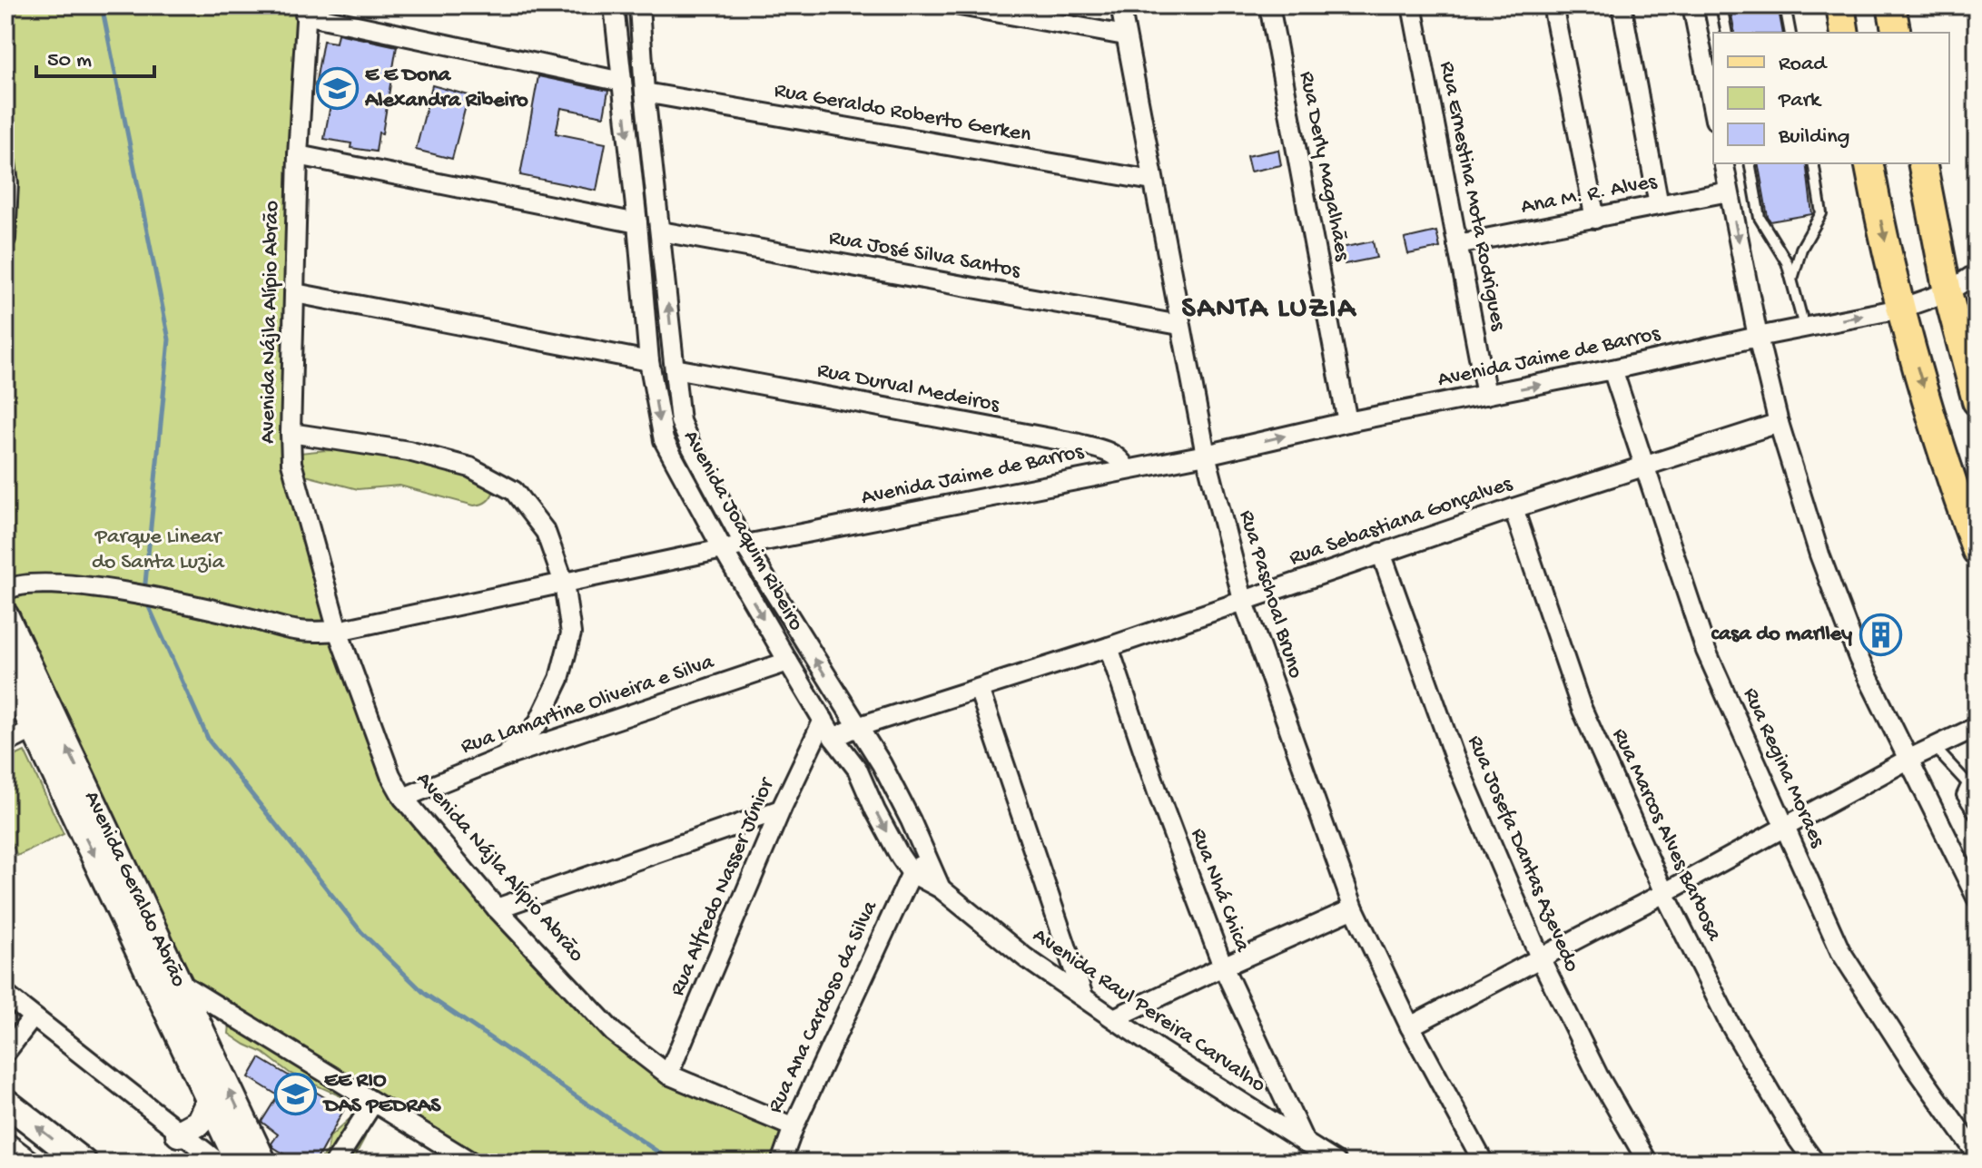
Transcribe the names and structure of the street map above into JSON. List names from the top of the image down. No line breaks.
{"streets":{"street":["Rua Geraldo Roberto Gerken","Rua Derly Magalhães","Ana M. R. Alves","Rua Ernestina Mota Rodrigues","Rua José Silva Santos","Avenida Nájla Alípio Abrão","Avenida Jaime de Barros","Rua Durval Medeiros","Rua Sebastiana Gonçalves","Avenida Joaquim Ribeiro","Rua Paschoal Bruno","Rua Lamartine Oliveira e Silva","Rua Regina Moraes","Rua Marcos Alves Barbosa","Rua Josefa Dantas Azevedo","Rua Alfredo Nasser Júnior","Avenida Geraldo Abrão","Rua Nhá Chica","Rua Ana Cardoso da Silva","Avenida Raul Pereira Carvalho"]},"crossings":[["Rua Geraldo Roberto Gerken","Avenida Joaquim Ribeiro"],["Rua Geraldo Roberto Gerken","Rua Paschoal Bruno"],["Rua Derly Magalhães","Avenida Jaime de Barros"],["Ana M. R. Alves","Rua Ernestina Mota Rodrigues"],["Rua Ernestina Mota Rodrigues","Avenida Jaime de Barros"],["Rua José Silva Santos","Avenida Joaquim Ribeiro"],["Rua José Silva Santos","Rua Paschoal Bruno"],["Avenida Nájla Alípio Abrão","Avenida Jaime de Barros"],["Avenida Nájla Alípio Abrão","Rua Lamartine Oliveira e Silva"],["Avenida Nájla Alípio Abrão","Rua Alfredo Nasser Júnior"],["Avenida Nájla Alípio Abrão","Rua Ana Cardoso da Silva"],["Avenida Jaime de Barros","Rua Durval Medeiros"],["Avenida Jaime de Barros","Avenida Joaquim Ribeiro"],["Avenida Jaime de Barros","Rua Paschoal Bruno"],["Avenida Jaime de Barros","Rua Regina Moraes"],["Rua Durval Medeiros","Avenida Joaquim Ribeiro"],["Rua Sebastiana Gonçalves","Avenida Joaquim Ribeiro"],["Rua Sebastiana Gonçalves","Rua Paschoal Bruno"],["Rua Sebastiana Gonçalves","Rua Regina Moraes"],["Rua Sebastiana Gonçalves","Rua Marcos Alves Barbosa"],["Rua Sebastiana Gonçalves","Rua Josefa Dantas Azevedo"],["Rua Sebastiana Gonçalves","Rua Nhá Chica"],["Avenida Joaquim Ribeiro","Rua Lamartine Oliveira e Silva"],["Avenida Joaquim Ribeiro","Rua Alfredo Nasser Júnior"],["Avenida Joaquim Ribeiro","Rua Ana Cardoso da Silva"],["Avenida Joaquim Ribeiro","Avenida Raul Pereira Carvalho"],["Rua Nhá Chica","Avenida Raul Pereira Carvalho"],["Rua Ana Cardoso da Silva","Avenida Raul Pereira Carvalho"]],"districts":["SANTA LUZIA"],"parks":["Parque Linear do Santa Luzia"],"places":{"school or university":["E E Dona Alexandra Ribeiro","EE RIO DAS PEDRAS"],"building":["casa do marlley"]},"legend":["Road","Park","Building"],"scale_bar":"50 m"}
